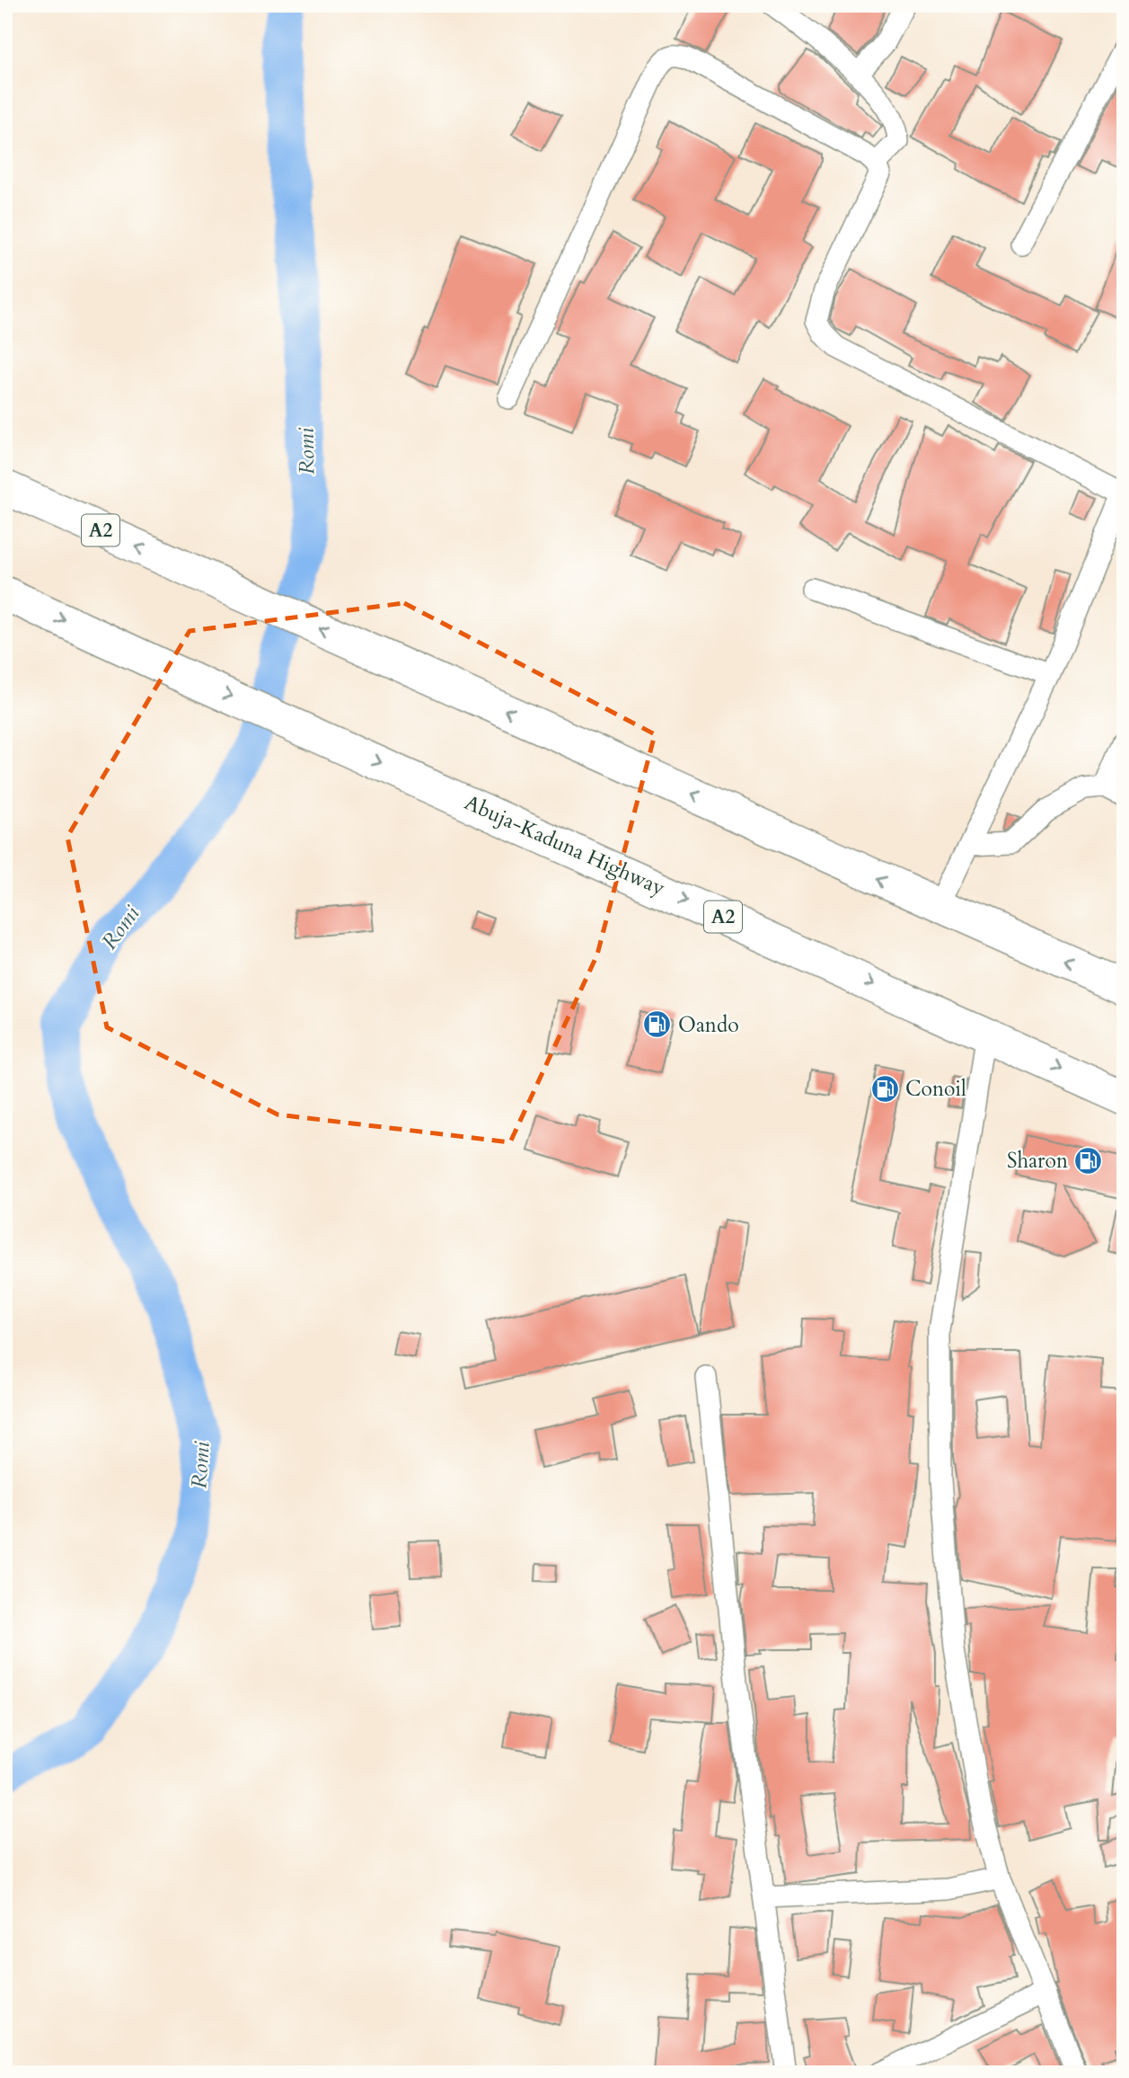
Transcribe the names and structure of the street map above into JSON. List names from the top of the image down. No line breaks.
{"streets":{"highway":["A2","Abuja-Kaduna Highway"]},"water":["Romi"],"places":{"fuel station":["Oando","Conoil","Sharon"]}}
